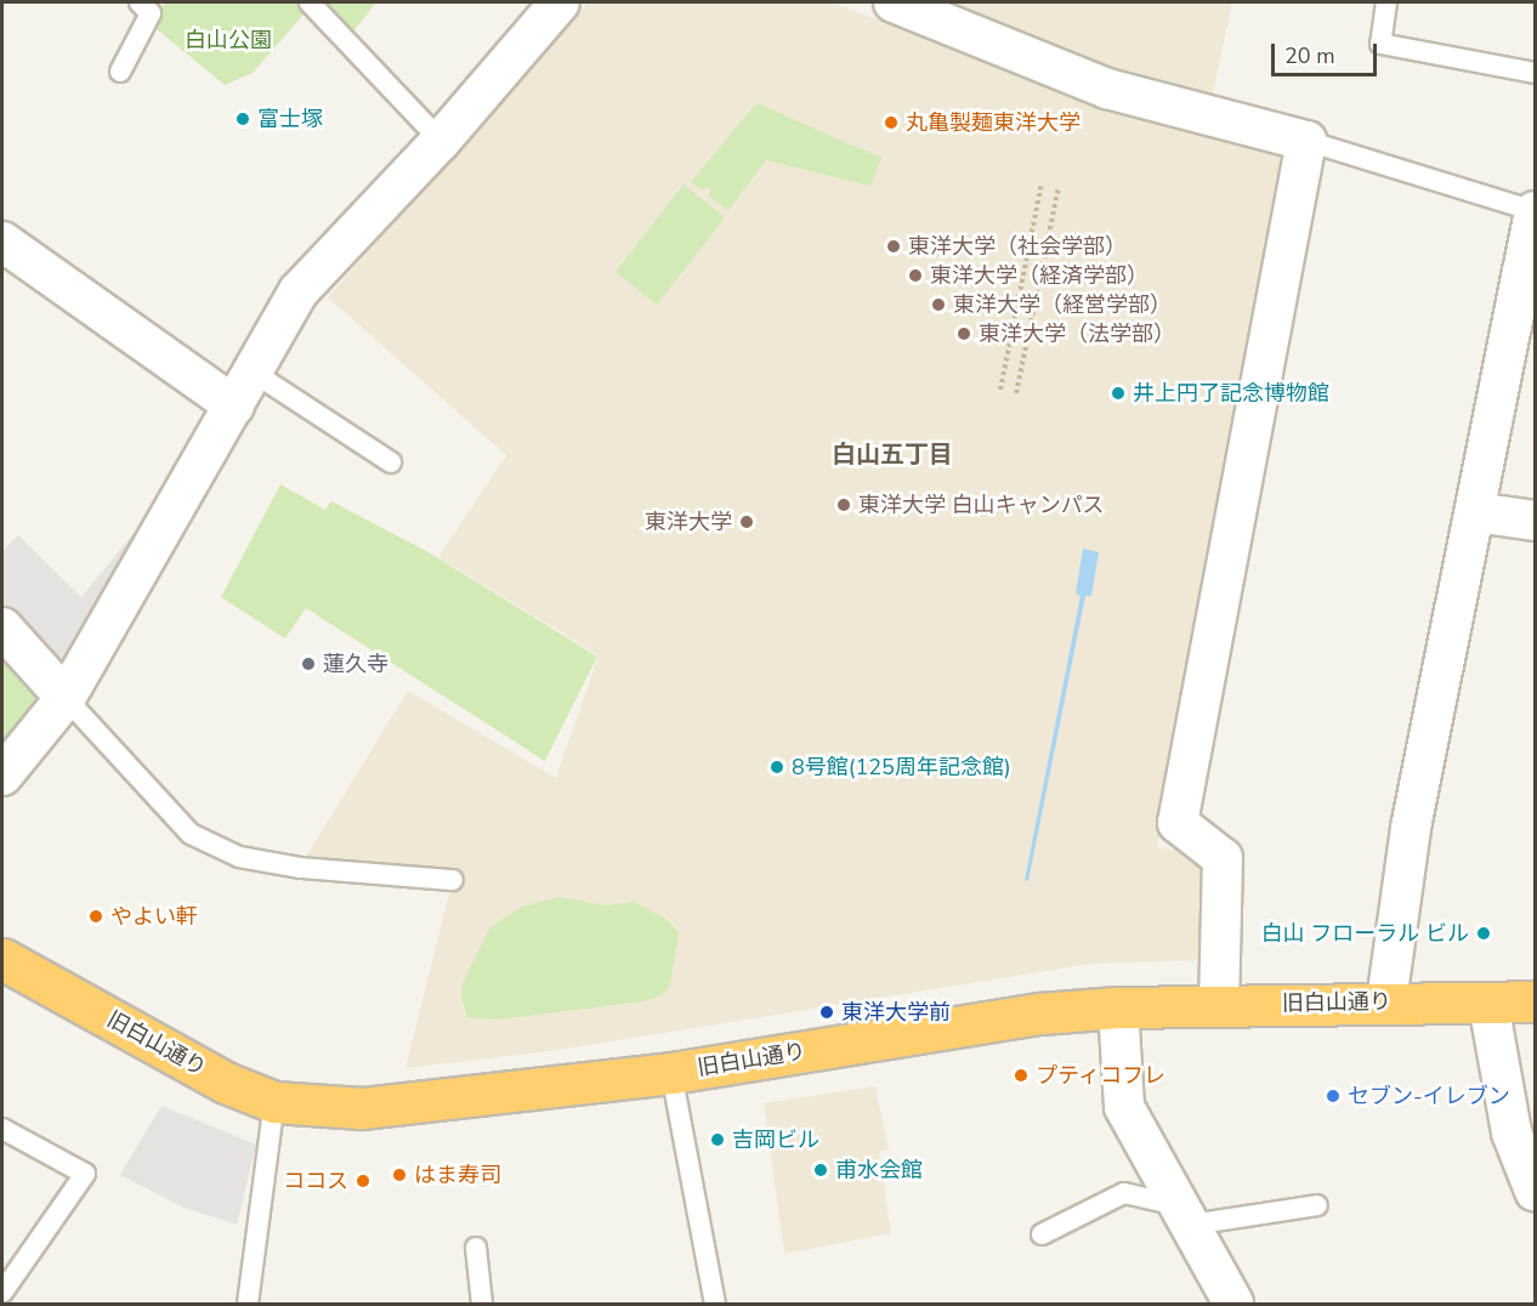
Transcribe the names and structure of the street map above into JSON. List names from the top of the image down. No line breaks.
{"streets":{"highway":["旧白山通り"]},"districts":["白山五丁目"],"parks":["白山公園"],"places":["富士塚","丸亀製麺東洋大学","東洋大学（社会学部）","東洋大学（経済学部）","東洋大学（経営学部）","東洋大学（法学部）","井上円了記念博物館","東洋大学 白山キャンパス","東洋大学","蓮久寺","8号館(125周年記念館)","やよい軒","白山 フローラル ビル","東洋大学前","プティコフレ","セブン-イレブン","吉岡ビル","甫水会館","はま寿司","ココス"],"scale_bar":"20 m"}
